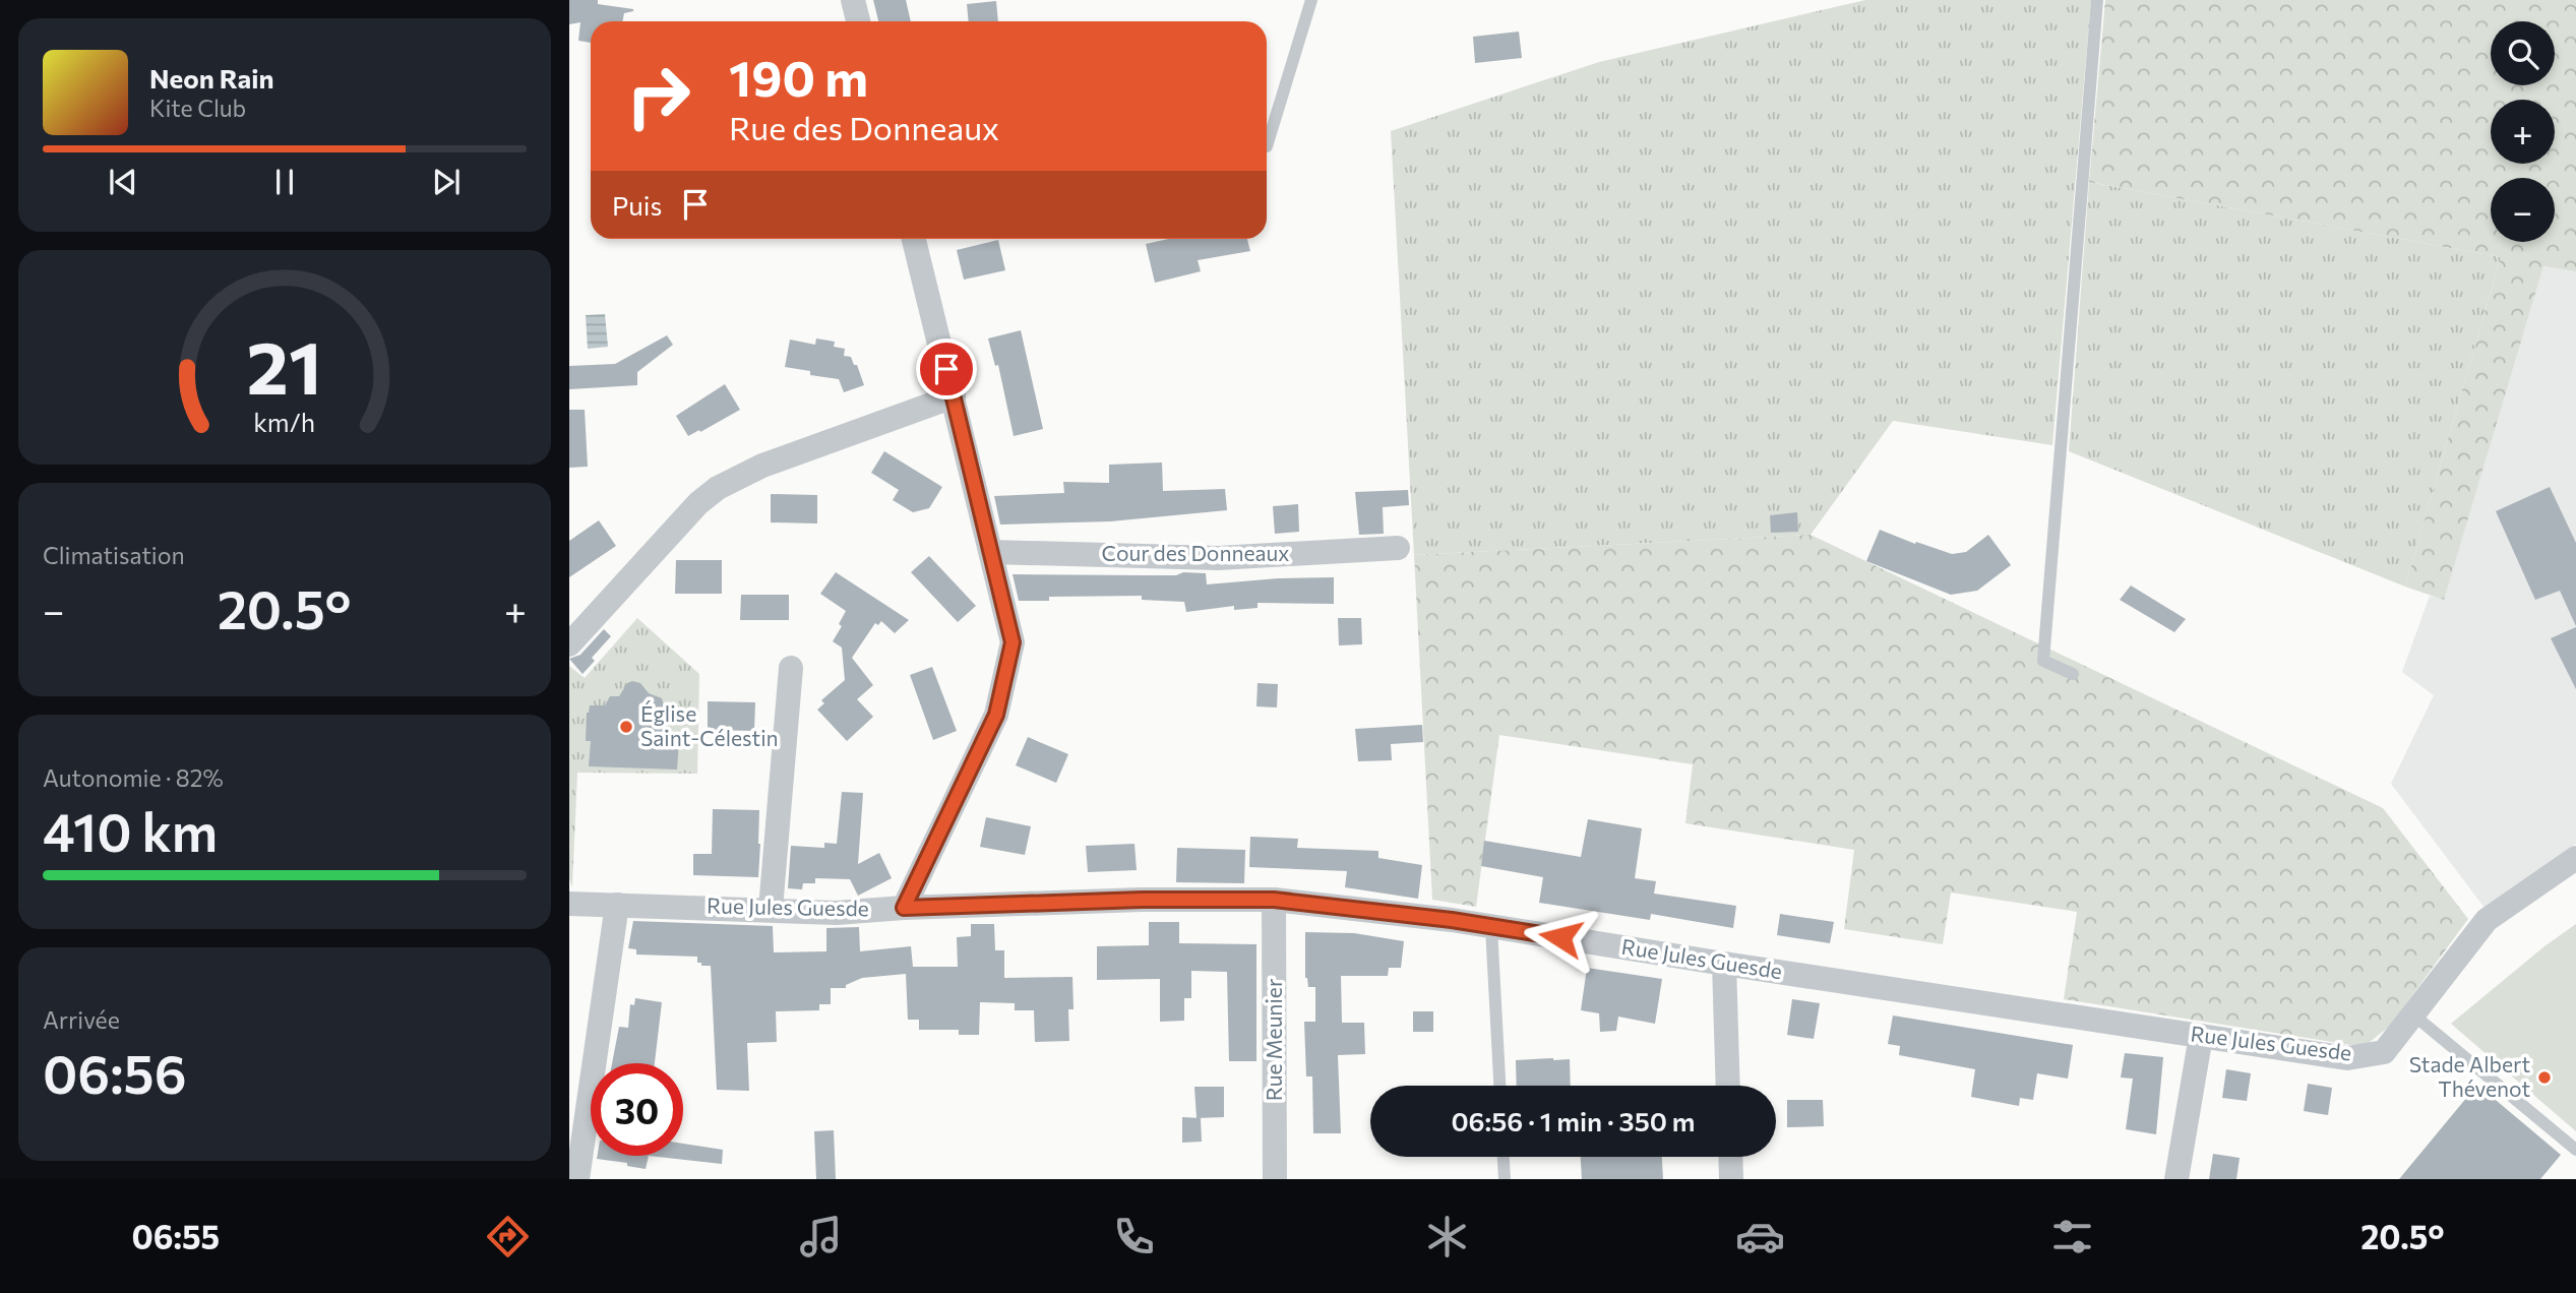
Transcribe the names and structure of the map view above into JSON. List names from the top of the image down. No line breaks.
{"streets":{"street":["Cour des Donneaux","Rue Jules Guesde","Rue Meunier"]},"crossings":[["Rue Jules Guesde","Rue Meunier"]],"places":["Église Saint-Célestin","Stade Albert Thévenot"],"page":{"map_buttons":["+","−"],"turn":["190 m","Rue des Donneaux"],"song":["Neon Rain","Kite Club"],"then":"Puis","tile":["Climatisation",["Autonomie · 82%","410 km"],["Arrivée","06:56"]],"heat":["−","20.5°","+"],"limit":"30","trip":"06:56 · 1 min · 350 m","tabs":["06:55","20.5°"],"gauge":["21","km/h"]}}
